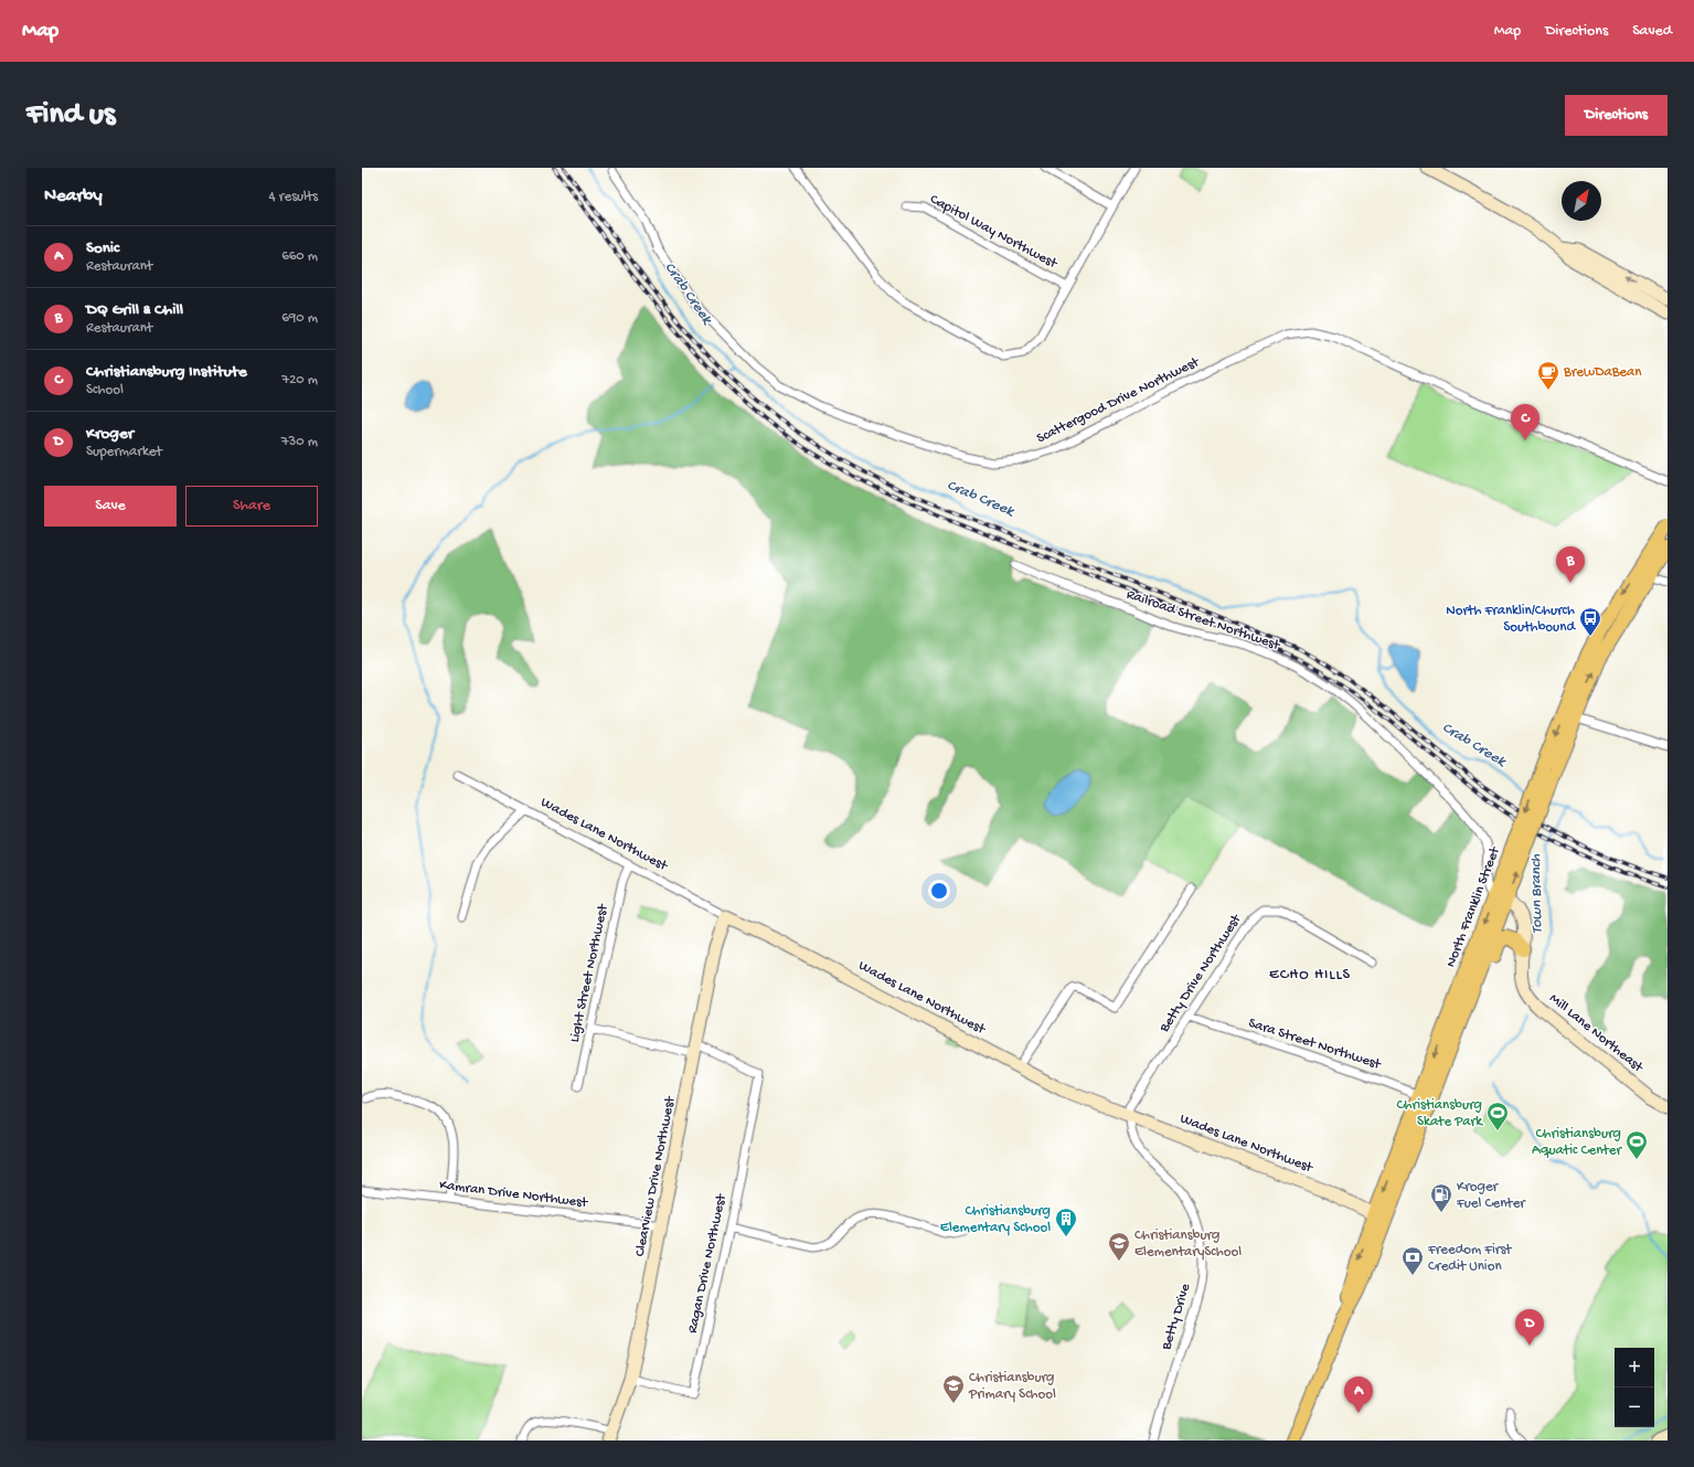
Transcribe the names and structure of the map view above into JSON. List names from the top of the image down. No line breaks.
{"streets":{"main road":["North Franklin Street"],"street":["Capitol Way Northwest","Scattergood Drive Northwest","Railroad Street Northwest","Wades Lane Northwest","Light Street Northwest","Betty Drive Northwest","Mill Lane Northeast","Sara Street Northwest","Clearview Drive Northwest","Kamran Drive Northwest","Ragan Drive Northwest","Betty Drive"]},"crossings":[["Railroad Street Northwest","North Franklin Street"],["Railroad Street Northwest","Mill Lane Northeast"],["Wades Lane Northwest","North Franklin Street"],["Wades Lane Northwest","Light Street Northwest"],["Wades Lane Northwest","Betty Drive Northwest"],["Wades Lane Northwest","Clearview Drive Northwest"],["Wades Lane Northwest","Betty Drive"],["North Franklin Street","Mill Lane Northeast"],["North Franklin Street","Sara Street Northwest"],["Betty Drive Northwest","Sara Street Northwest"],["Betty Drive Northwest","Betty Drive"],["Clearview Drive Northwest","Kamran Drive Northwest"],["Clearview Drive Northwest","Ragan Drive Northwest"]],"districts":["ECHO HILLS"],"water":["Crab Creek","Town Branch"],"places":{"cafe":["BrewDaBean"],"bus stop":["North Franklin/Church Southbound"],"sports":["Christiansburg Skate Park","Christiansburg Aquatic Center"],"fuel station":["Kroger Fuel Center"],"building":["Christiansburg Elementary School"],"school or university":["Christiansburg ElementarySchool","Christiansburg Primary School"],"bank":["Freedom First Credit Union"]},"north":"top right","page":{"header":"Map","nav":["Map","Directions","Saved"],"buttons":["Directions",["Save","Share"]],"title":"Find us","heading":["Nearby","4 results"],"list":[{"mark":"A","name":"Sonic","note":"Restaurant","value":"660 m"},{"mark":"B","name":"DQ Grill & Chill","note":"Restaurant","value":"690 m"},{"mark":"C","name":"Christiansburg Institute","note":"School","value":"720 m"},{"mark":"D","name":"Kroger","note":"Supermarket","value":"730 m"}],"pins":["C","B","D","A"],"map_buttons":["+","−"]}}
